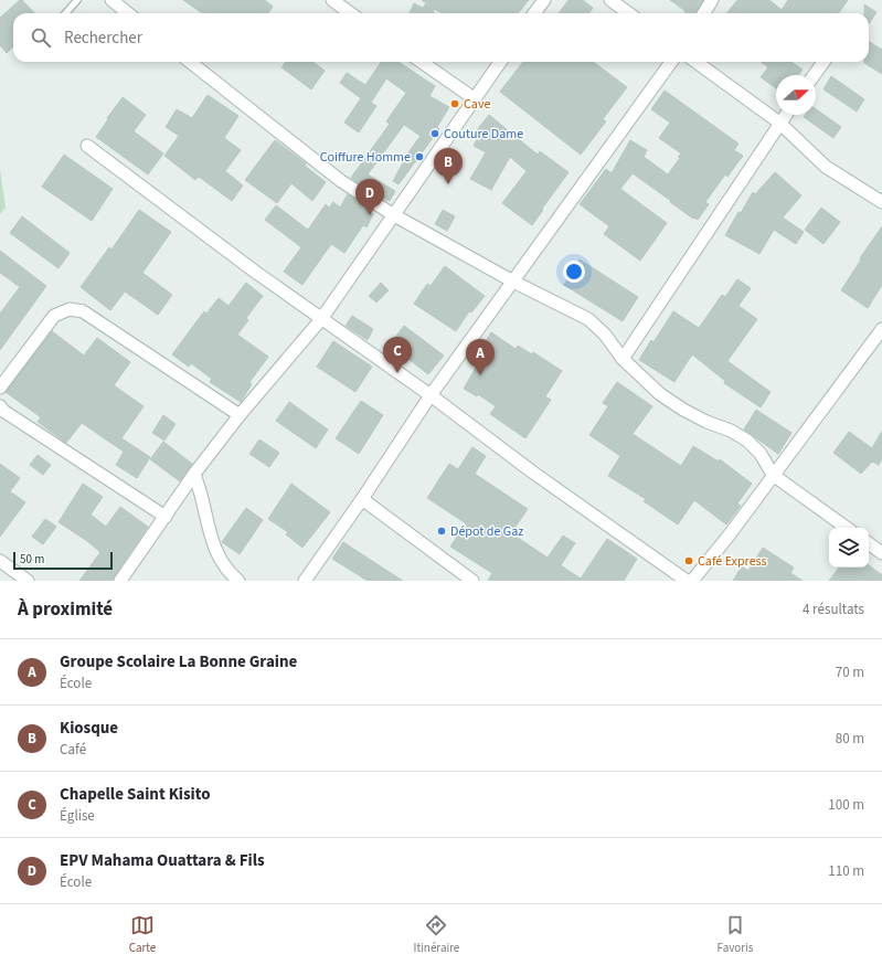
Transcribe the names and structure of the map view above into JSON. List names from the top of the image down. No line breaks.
{"places":["Cave","Couture Dame","Coiffure Homme","Dépot de Gaz","Café Express"],"scale_bar":"50 m","north":"right","page":{"search":"Rechercher","pins":["B","D","C","A"],"scale":"50 m","heading":["À proximité","4 résultats"],"list":[{"mark":"A","name":"Groupe Scolaire La Bonne Graine","note":"École","value":"70 m"},{"mark":"B","name":"Kiosque","note":"Café","value":"80 m"},{"mark":"C","name":"Chapelle Saint Kisito","note":"Église","value":"100 m"},{"mark":"D","name":"EPV Mahama Ouattara & Fils","note":"École","value":"110 m"}],"nav":["Carte","Itinéraire","Favoris"]}}
